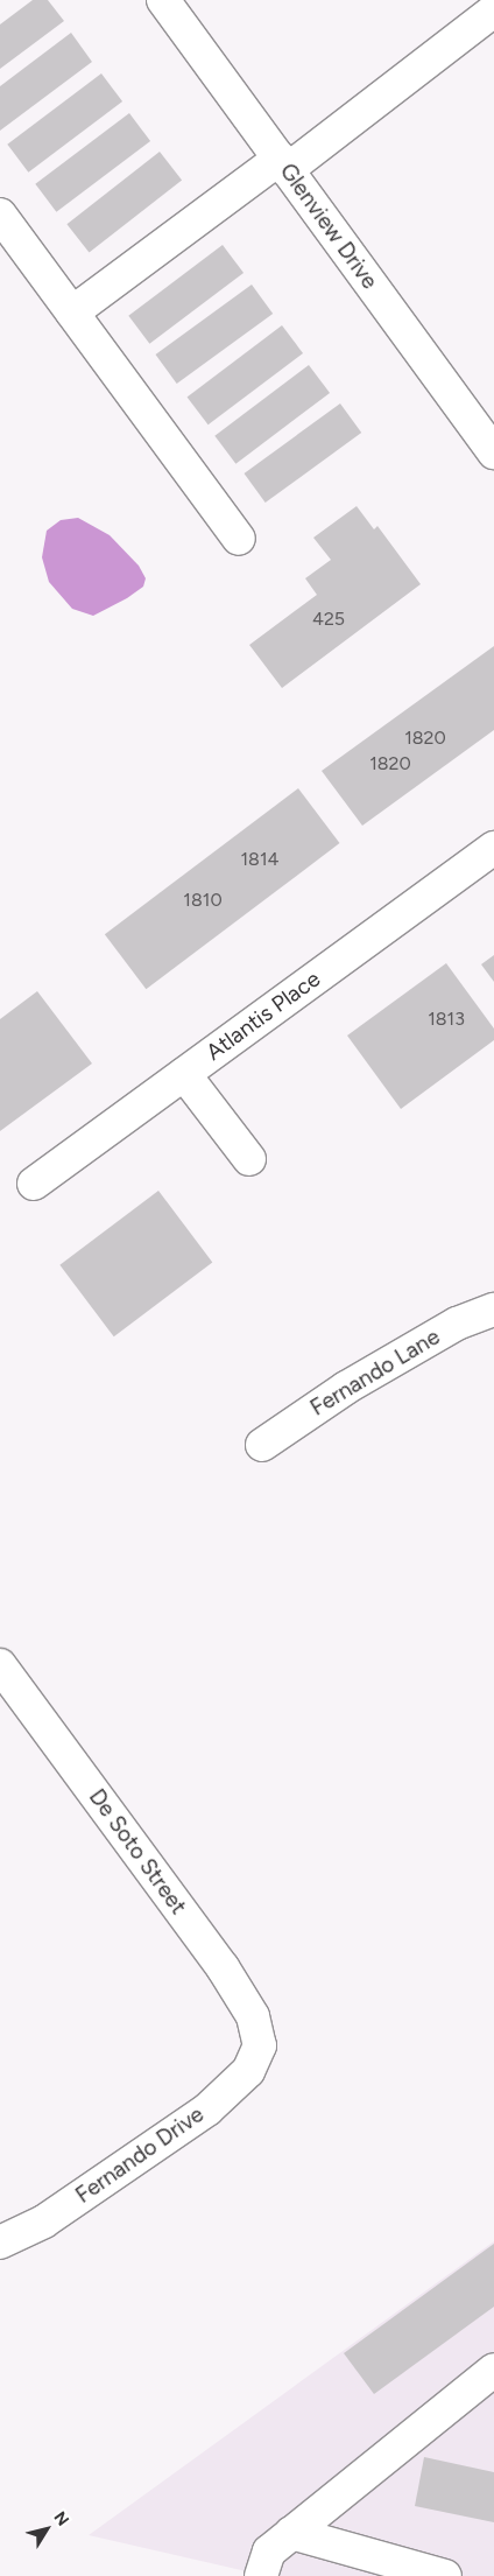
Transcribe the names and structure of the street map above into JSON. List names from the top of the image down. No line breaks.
{"streets":{"street":["Glenview Drive","Atlantis Place","Fernando Lane","De Soto Street","Fernando Drive"]},"crossings":[["De Soto Street","Fernando Drive"]],"house_numbers":["425","1820","1820","1814","1810","1813"],"north":"top right"}
